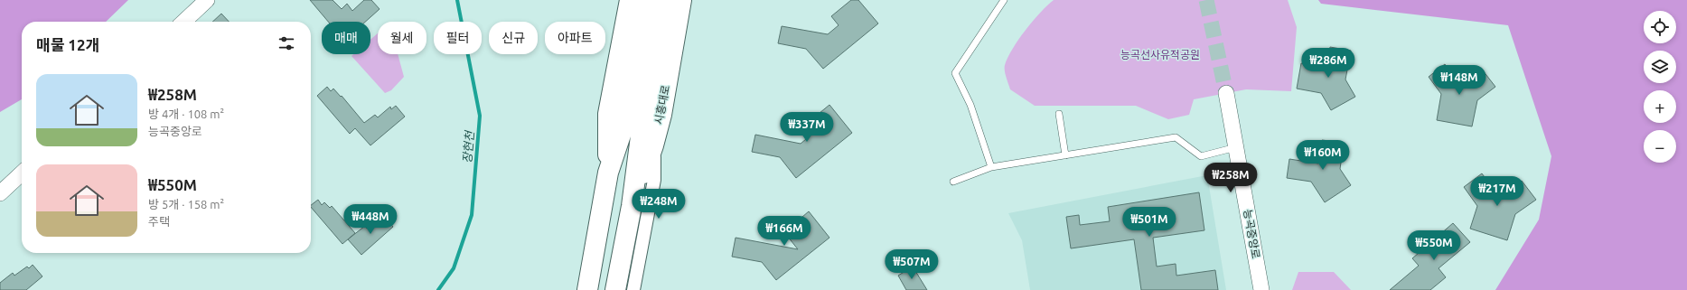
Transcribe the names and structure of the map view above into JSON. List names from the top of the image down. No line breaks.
{"streets":{"main road":["시흥대로"],"street":["능곡중앙로"]},"water":["장현천"],"parks":["능곡선사유적공원"],"page":{"map_buttons":["+","−"],"chip":["매매","월세","필터","신규","아파트"],"heading":"매물 12개","price":["₩286M","₩148M","₩337M","₩160M","₩258M","₩217M","₩248M","₩448M","₩501M","₩166M","₩550M","₩507M"],"list":[{"name":"₩258M","note":"방 4개 · 108 m² · 능곡중앙로"},{"name":"₩550M","note":"방 5개 · 158 m² · 주택"}]}}
